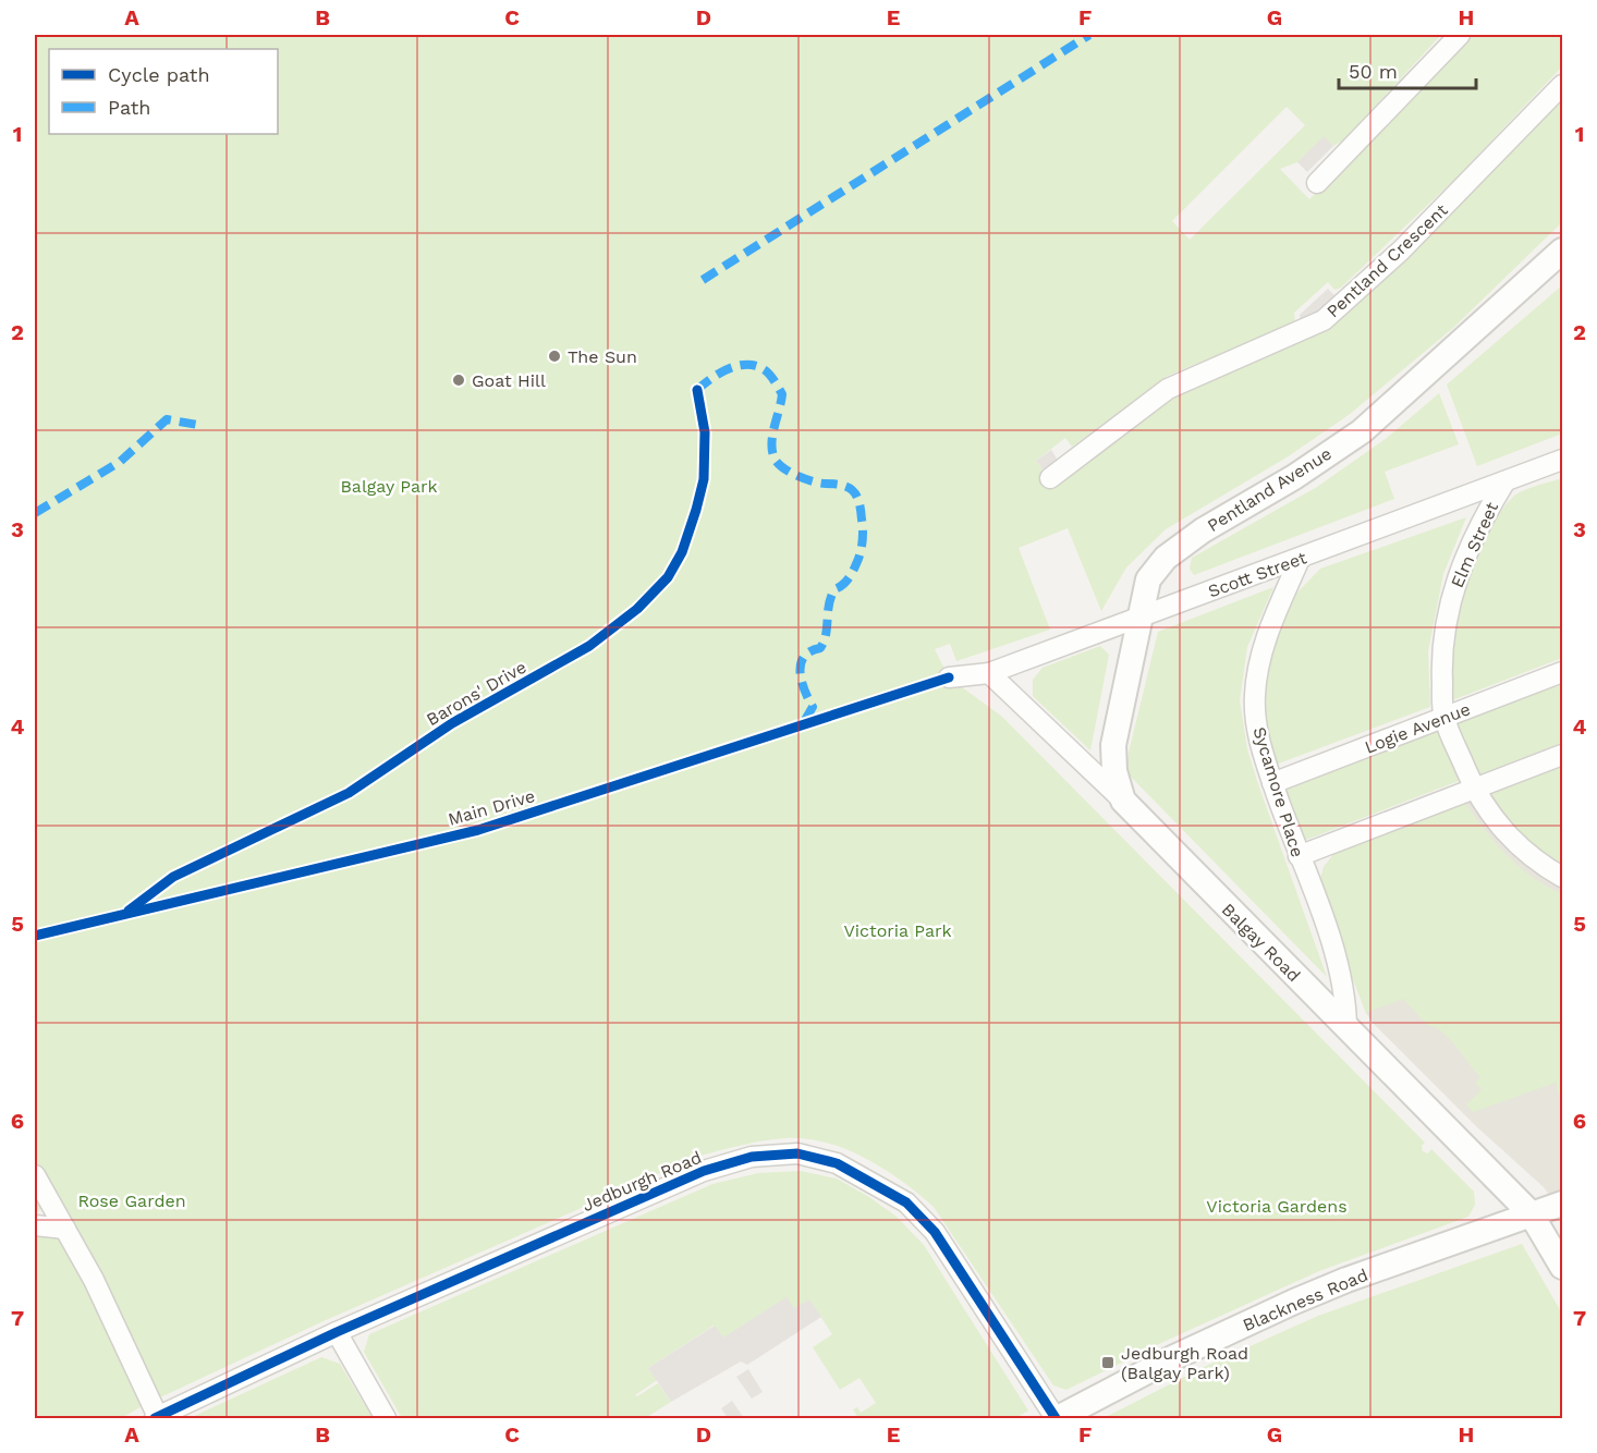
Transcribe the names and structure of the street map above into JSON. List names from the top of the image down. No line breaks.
{"streets":{"street":["Pentland Crescent","Pentland Avenue","Elm Street","Scott Street","Logie Avenue","Sycamore Place","Balgay Road","Jedburgh Road","Blackness Road"],"cycle path":["Barons' Drive","Main Drive"]},"crossings":[["Pentland Avenue","Scott Street"],["Pentland Avenue","Balgay Road"],["Elm Street","Scott Street"],["Elm Street","Logie Avenue"],["Scott Street","Sycamore Place"],["Scott Street","Balgay Road"],["Logie Avenue","Sycamore Place"],["Sycamore Place","Balgay Road"],["Balgay Road","Blackness Road"],["Jedburgh Road","Blackness Road"]],"parks":["Balgay Park","Victoria Park","Rose Garden","Victoria Gardens"],"places":{"other":["The Sun","Goat Hill"],"transit":["Jedburgh Road (Balgay Park)"]},"legend":["Cycle path","Path"],"scale_bar":"50 m","grid":{"columns":["A","B","C","D","E","F","G","H"],"rows":["1","2","3","4","5","6","7"]}}
